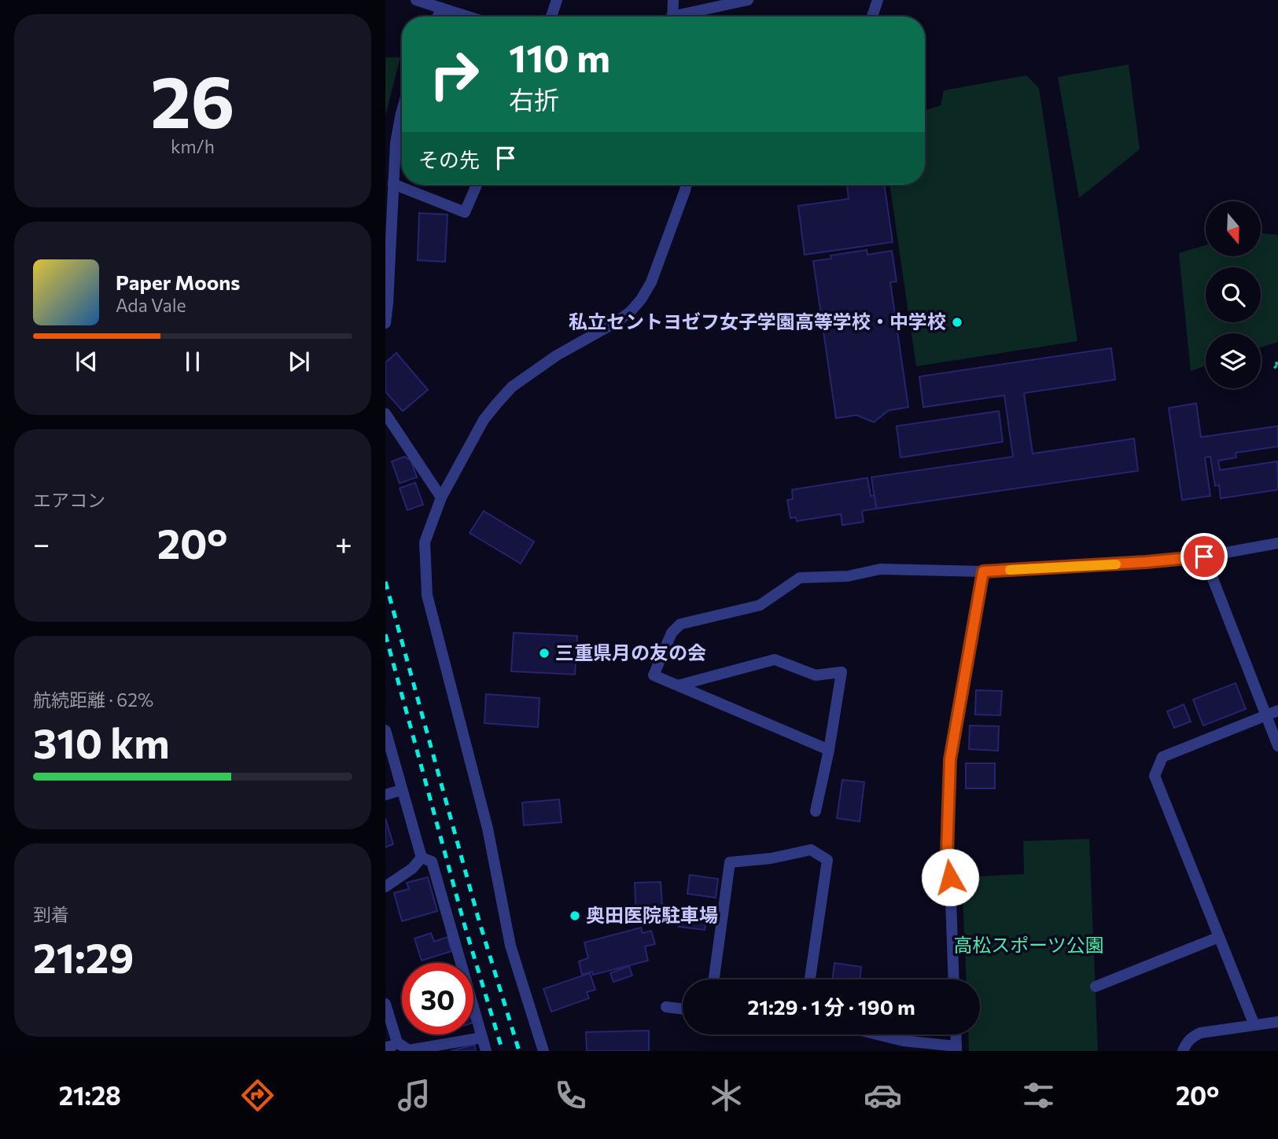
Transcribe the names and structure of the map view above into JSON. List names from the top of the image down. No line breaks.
{"parks":["高松スポーツ公園"],"places":["私立セントヨゼフ女子学園高等学校・中学校","三重県月の友の会","奥田医院駐車場"],"north":"bottom","page":{"tile":[["26","km/h"],"エアコン",["航続距離 · 62%","310 km"],["到着","21:29"]],"turn":["110 m","右折"],"then":"その先","song":["Paper Moons","Ada Vale"],"heat":["−","20°","+"],"limit":"30","trip":"21:29 · 1 分 · 190 m","tabs":["21:28","20°"]}}
